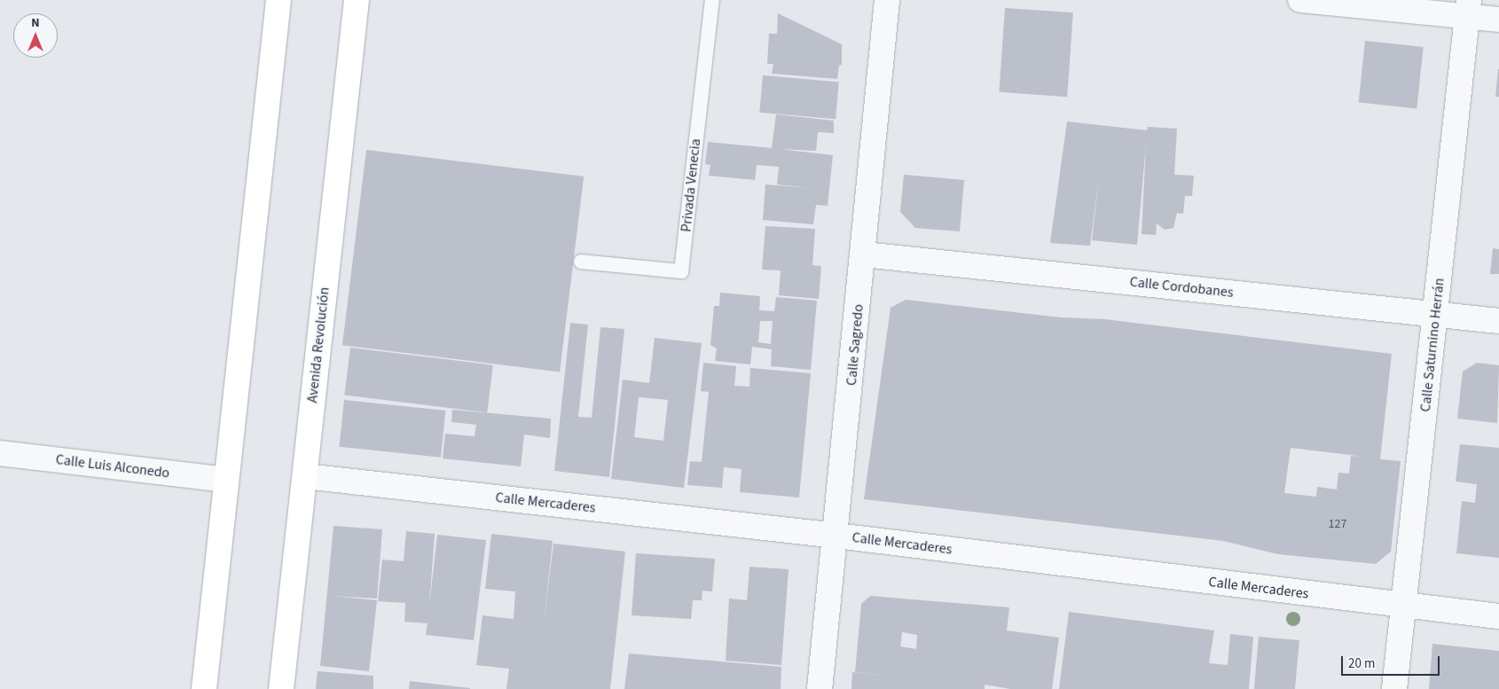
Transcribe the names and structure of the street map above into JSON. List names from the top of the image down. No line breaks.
{"streets":{"main road":["Avenida Revolución"],"street":["Calle Cordobanes","Calle Sagredo","Calle Saturnino Herrán","Calle Luis Alconedo","Calle Mercaderes"],"lane":["Privada Venecia"]},"crossings":[["Calle Cordobanes","Calle Sagredo"],["Calle Cordobanes","Calle Saturnino Herrán"],["Avenida Revolución","Calle Mercaderes"],["Calle Sagredo","Calle Mercaderes"],["Calle Saturnino Herrán","Calle Mercaderes"]],"house_numbers":["127"],"scale_bar":"20 m","north":"top"}
